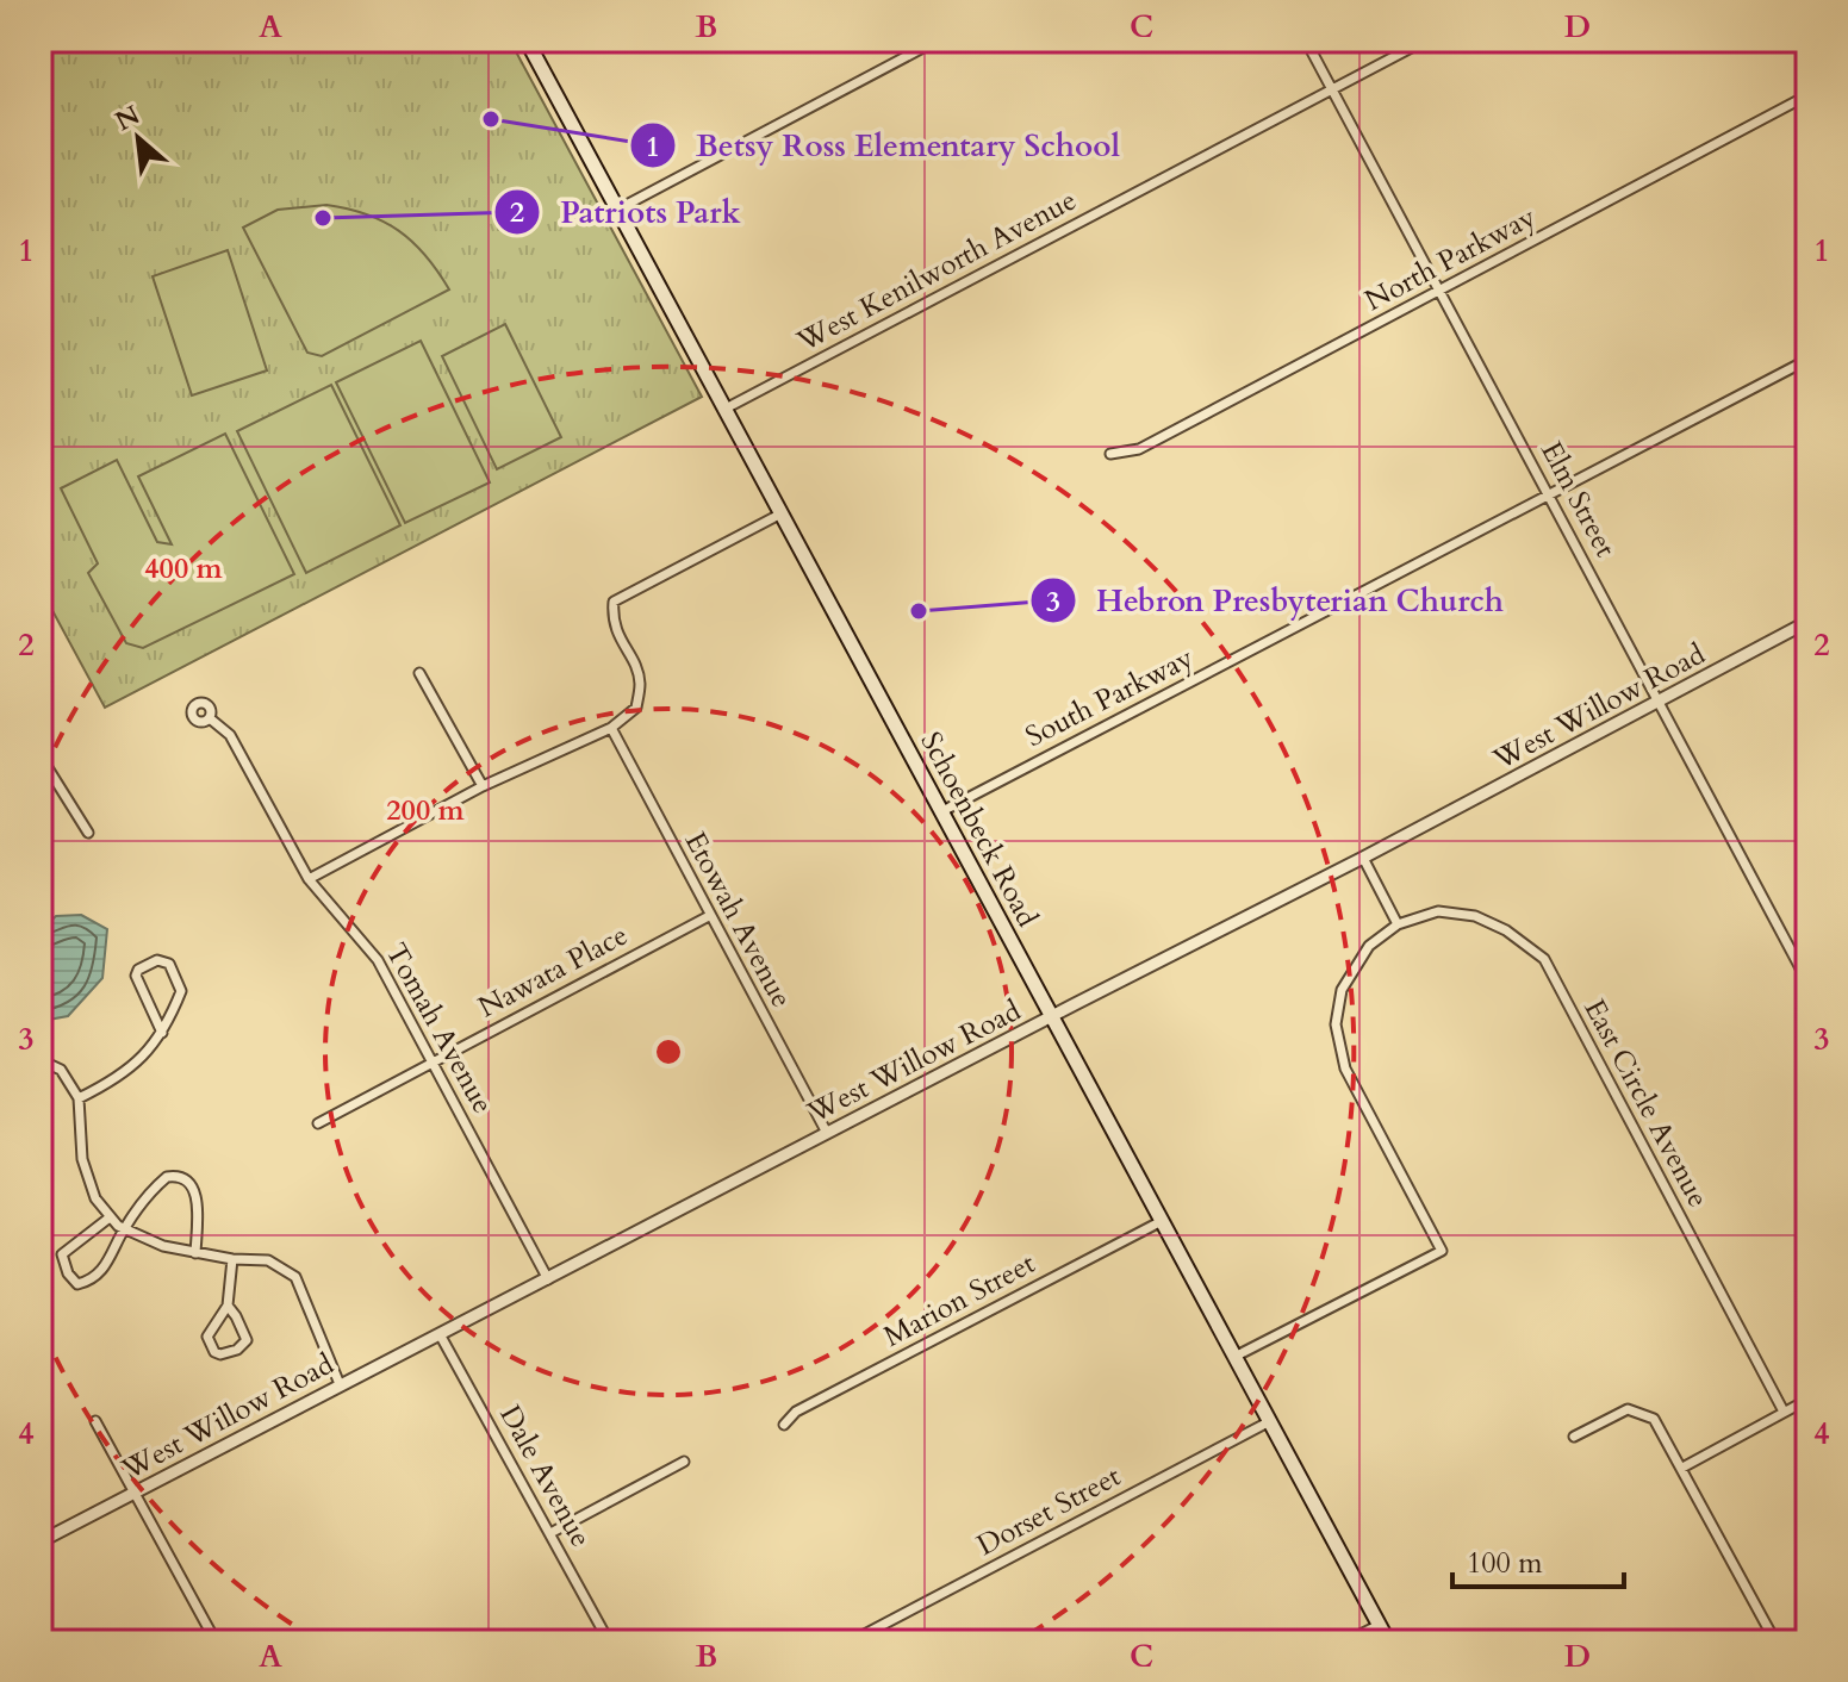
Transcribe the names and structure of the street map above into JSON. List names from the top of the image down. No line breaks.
{"streets":{"main road":["Schoenbeck Road"],"street":["North Parkway","West Kenilworth Avenue","Elm Street","South Parkway","West Willow Road","Etowah Avenue","Nawata Place","Tomah Avenue","East Circle Avenue","Marion Street","Dale Avenue","Dorset Street"]},"crossings":[["North Parkway","Elm Street"],["West Kenilworth Avenue","Elm Street"],["West Kenilworth Avenue","Schoenbeck Road"],["Elm Street","South Parkway"],["Elm Street","West Willow Road"],["South Parkway","Schoenbeck Road"],["West Willow Road","Schoenbeck Road"],["West Willow Road","Etowah Avenue"],["West Willow Road","Tomah Avenue"],["West Willow Road","Dale Avenue"],["Schoenbeck Road","Marion Street"],["Schoenbeck Road","Dorset Street"],["Etowah Avenue","Nawata Place"],["Nawata Place","Tomah Avenue"]],"places":["Betsy Ross Elementary School","Patriots Park","Hebron Presbyterian Church"],"scale_bar":"100 m","north":"top left","grid":{"columns":["A","B","C","D"],"rows":["1","2","3","4"]},"rings":["400 m","200 m"]}
